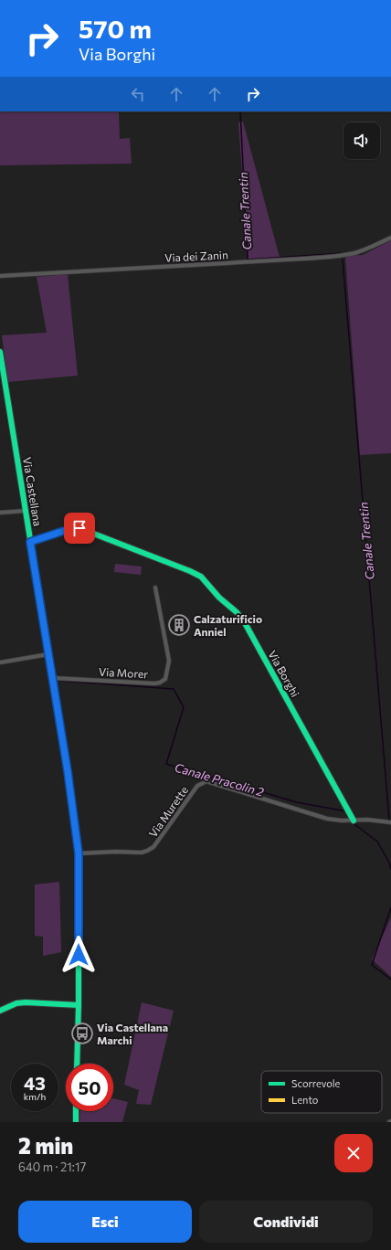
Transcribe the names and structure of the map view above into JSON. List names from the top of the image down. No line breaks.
{"streets":{"main road":["Via Castellana","Via Borghi"],"street":["Via dei Zanin","Via Morer","Via Murette"]},"crossings":[["Via Castellana","Via Morer"],["Via Castellana","Via Borghi"],["Via Castellana","Via Murette"],["Via Borghi","Via Murette"]],"water":["Canale Trentin","Canale Pracolin 2"],"places":{"building":["Calzaturificio Anniel"],"bus stop":["Via Castellana Marchi"]},"legend":["Scorrevole","Lento"],"page":{"turn":["570 m","Via Borghi"],"speed":"43 km/h","limit":"50","heading":["2 min","640 m · 21:17"],"buttons":["Esci","Condividi"]}}
